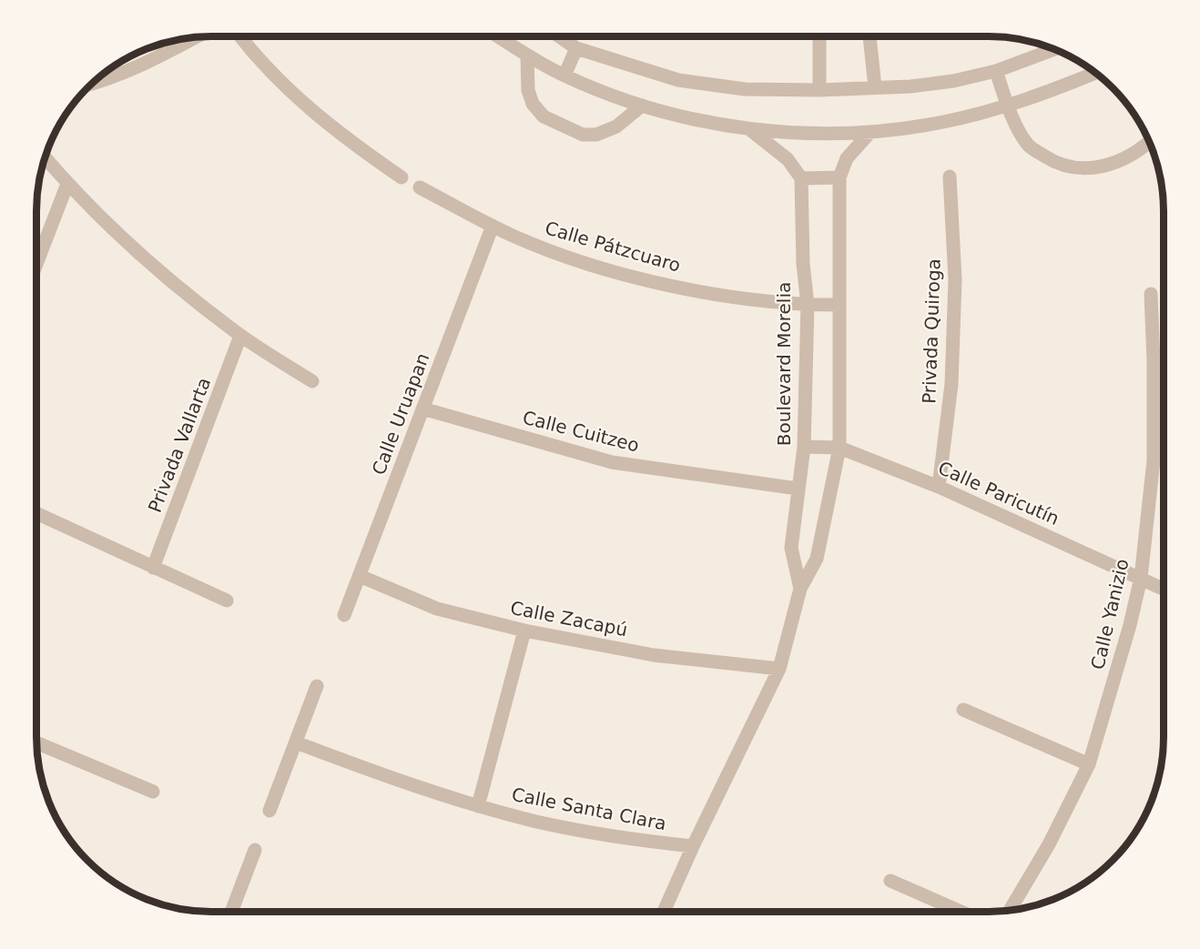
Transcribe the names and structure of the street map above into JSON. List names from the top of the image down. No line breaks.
{"streets":{"street":["Calle Pátzcuaro","Privada Quiroga","Boulevard Morelia","Calle Uruapan","Calle Cuitzeo","Privada Vallarta","Calle Paricutín","Calle Yanizio","Calle Zacapú","Calle Santa Clara"]},"crossings":[["Calle Pátzcuaro","Boulevard Morelia"],["Calle Pátzcuaro","Calle Uruapan"],["Privada Quiroga","Calle Paricutín"],["Boulevard Morelia","Calle Cuitzeo"],["Boulevard Morelia","Calle Paricutín"],["Boulevard Morelia","Calle Zacapú"],["Boulevard Morelia","Calle Santa Clara"],["Calle Uruapan","Calle Cuitzeo"],["Calle Uruapan","Calle Zacapú"],["Calle Paricutín","Calle Yanizio"]]}
